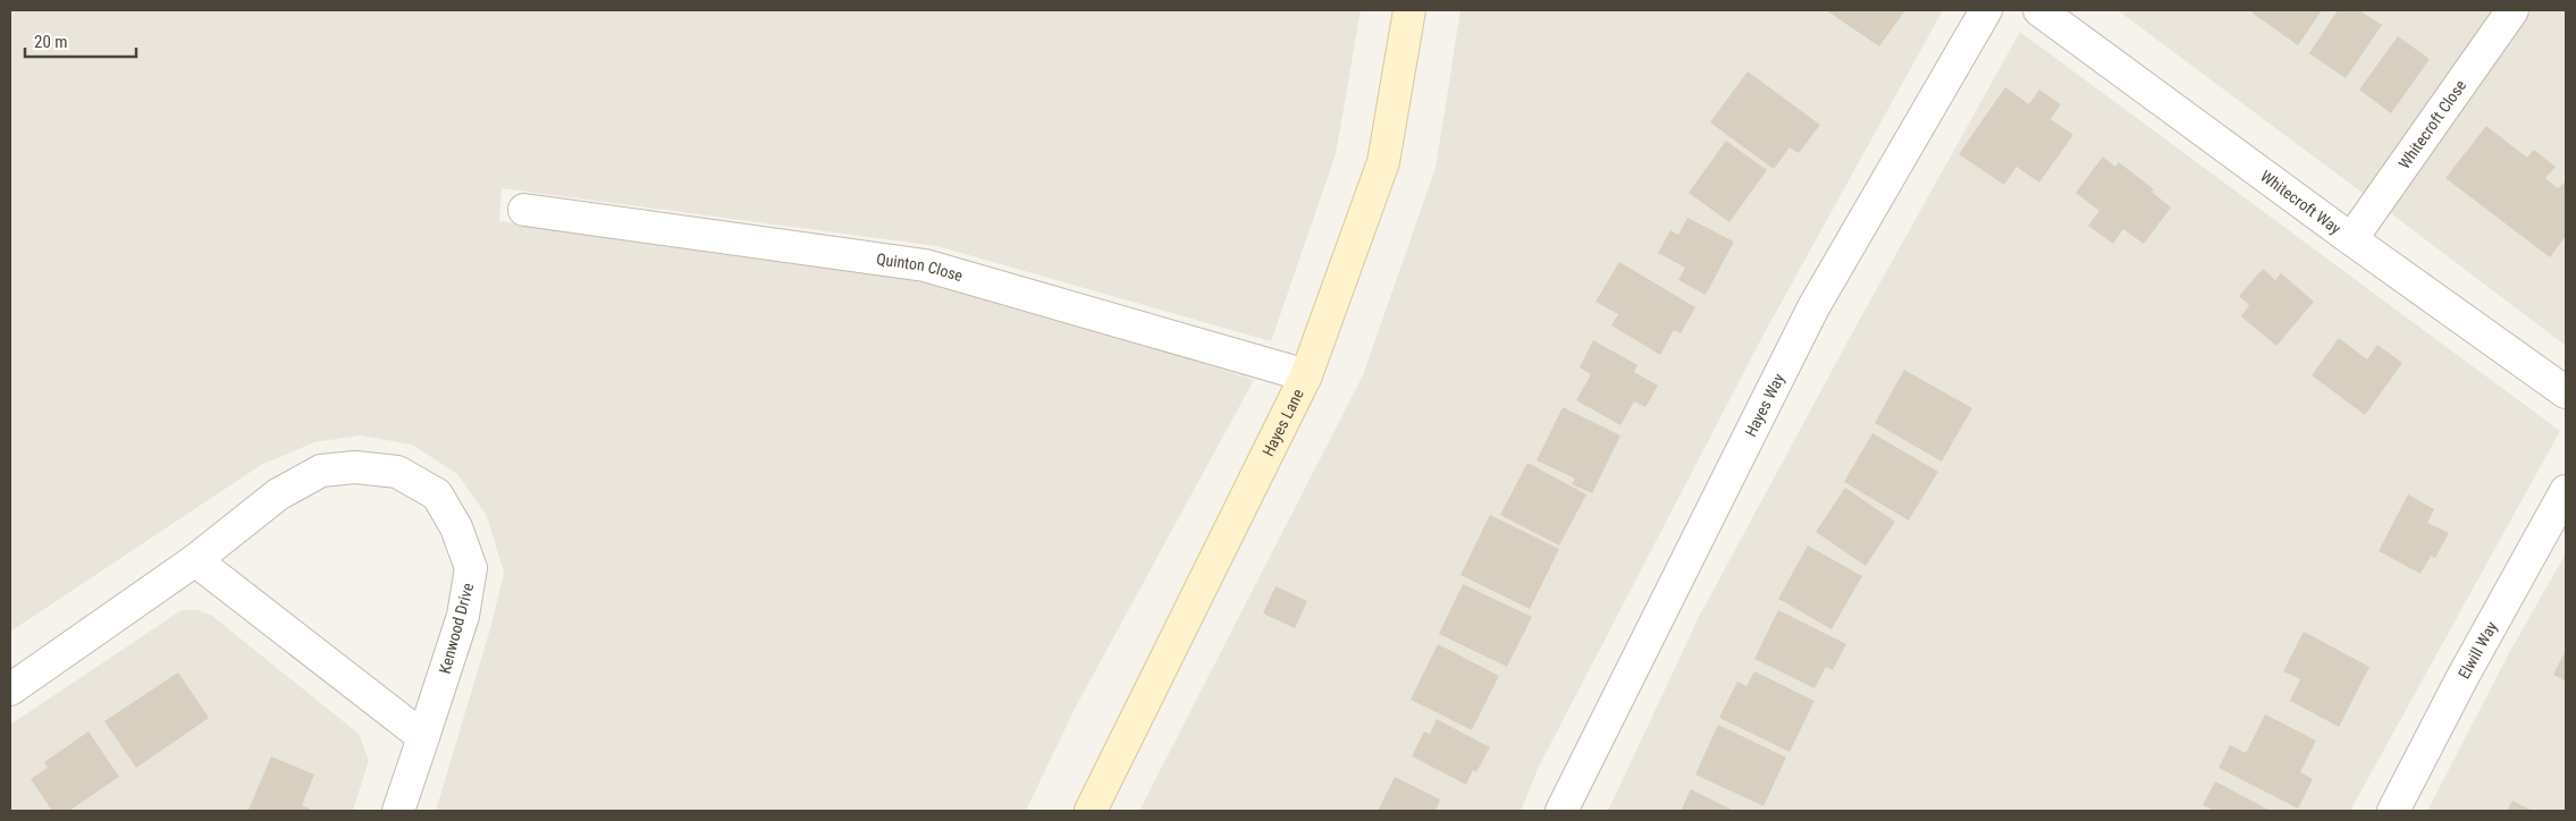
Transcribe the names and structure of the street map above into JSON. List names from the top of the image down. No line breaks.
{"streets":{"main road":["Hayes Lane"],"street":["Whitecroft Close","Whitecroft Way","Quinton Close","Hayes Way","Kenwood Drive","Elwill Way"]},"crossings":[["Whitecroft Close","Whitecroft Way"],["Quinton Close","Hayes Lane"]],"scale_bar":"20 m"}
